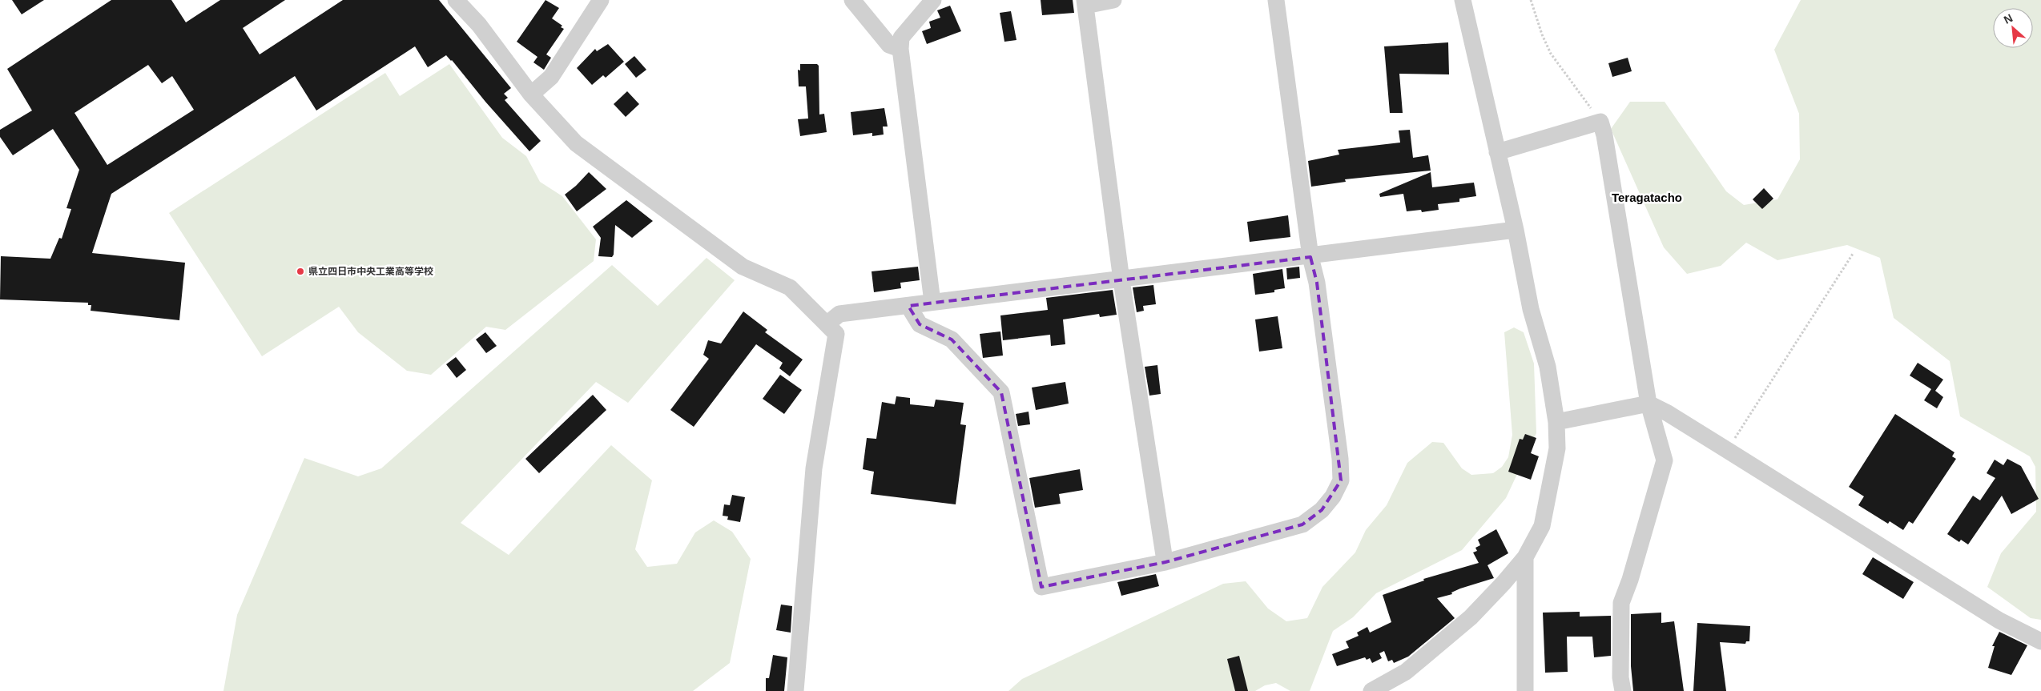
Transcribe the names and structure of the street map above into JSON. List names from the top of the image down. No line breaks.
{"districts":["Teragatacho"],"places":["県立四日市中央工業高等学校"],"north":"top left"}
